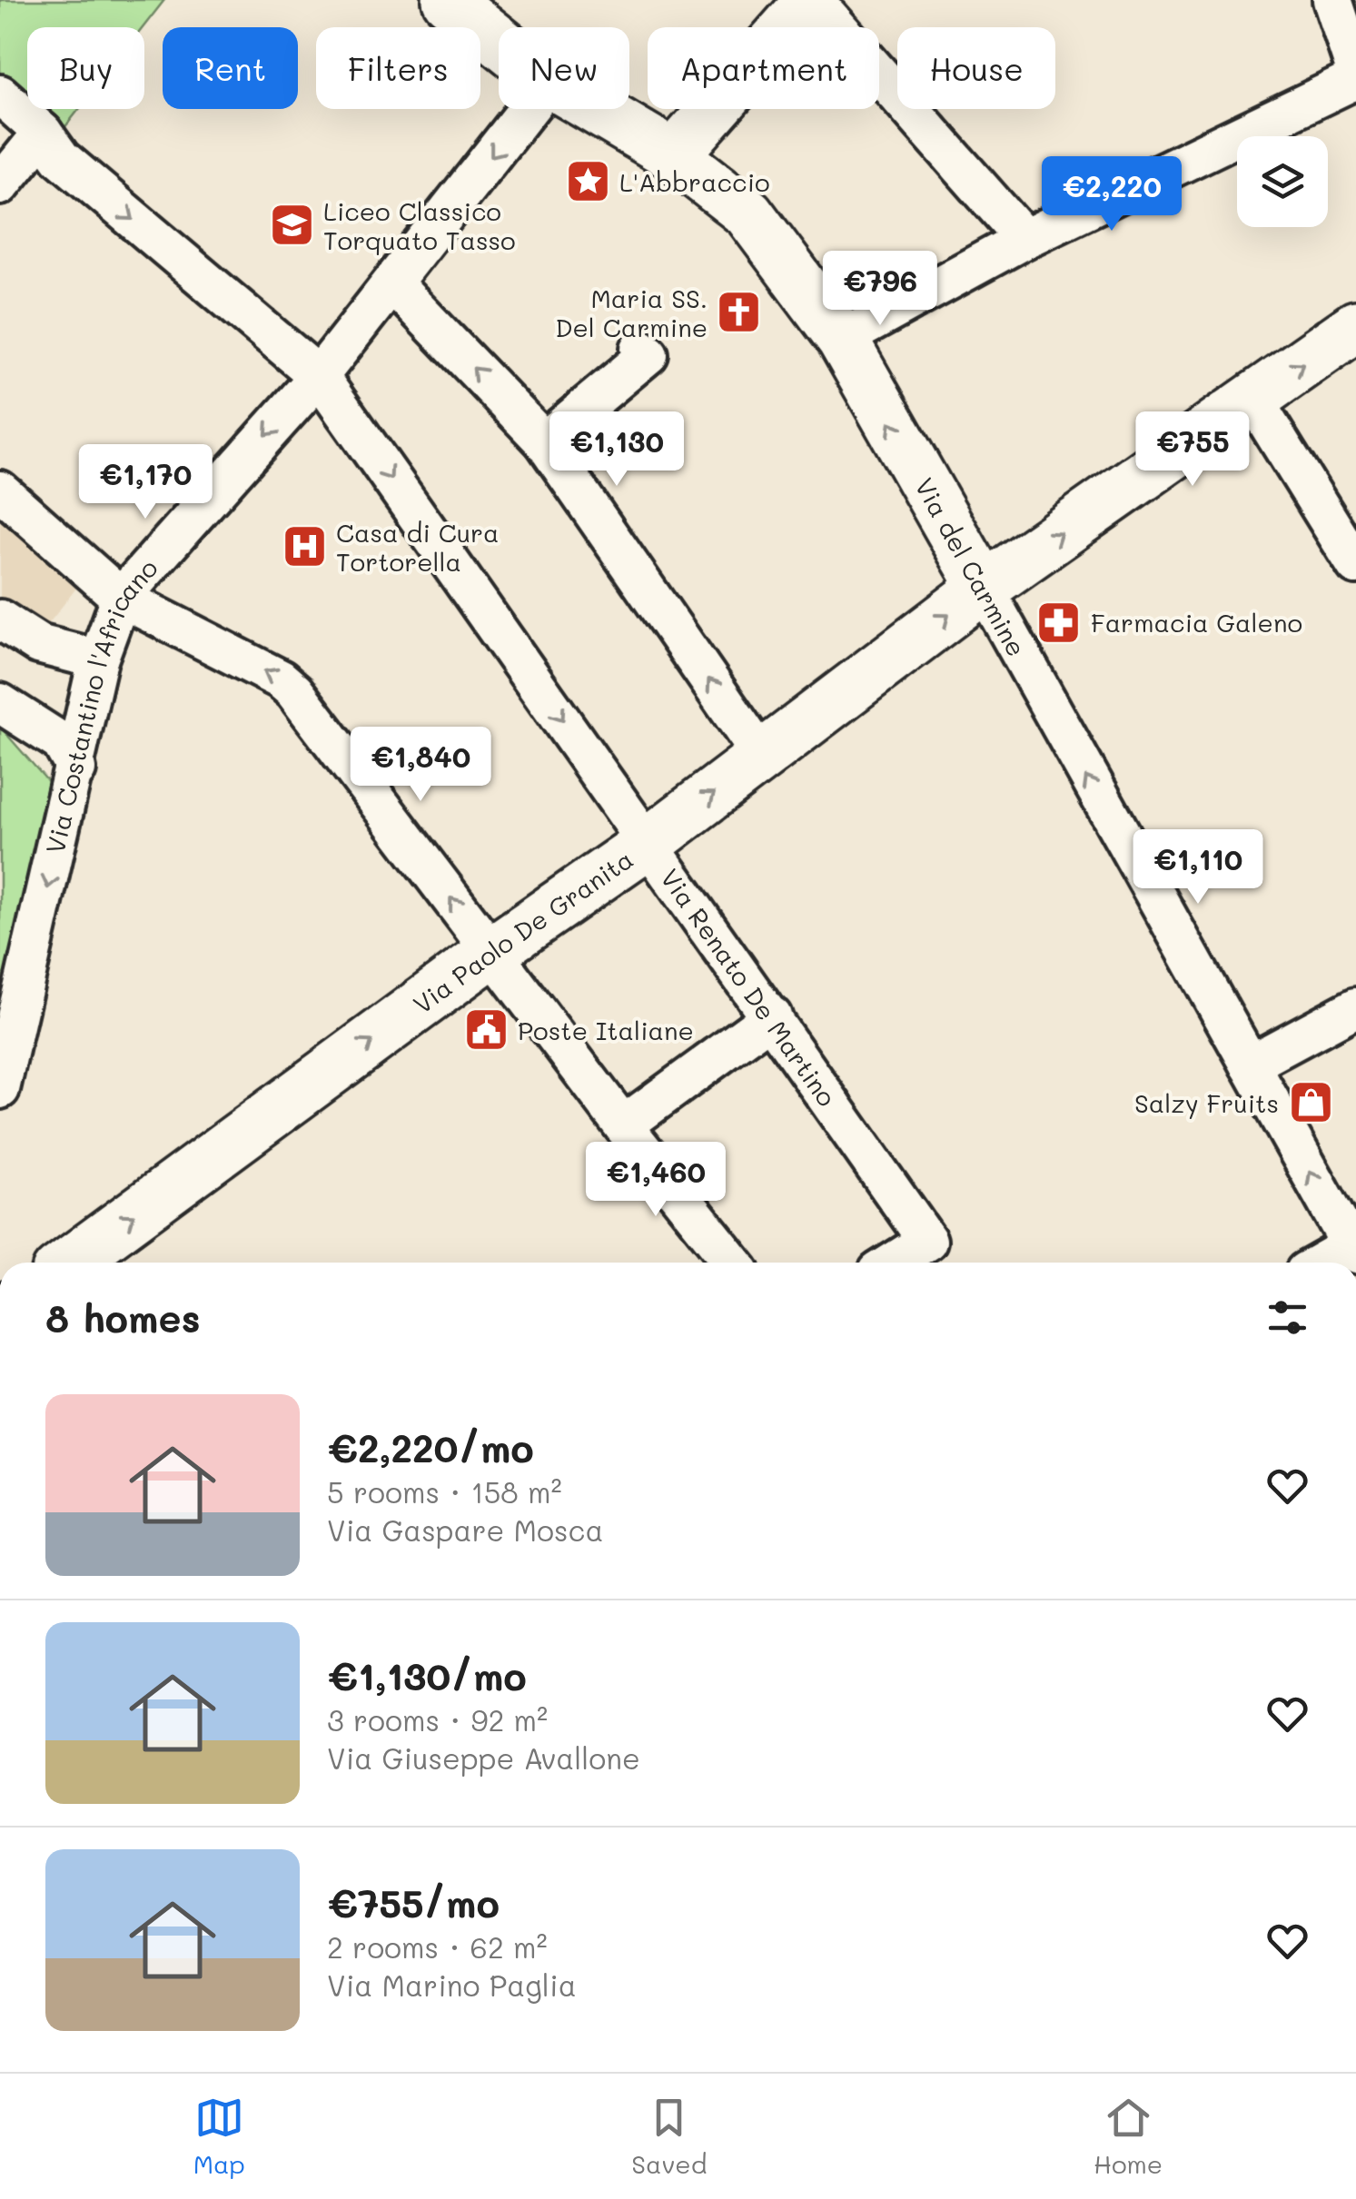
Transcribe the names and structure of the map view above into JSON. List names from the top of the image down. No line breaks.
{"streets":{"street":["Via del Carmine","Via Costantino l'Africano","Via Paolo De Granita","Via Renato De Martino"]},"crossings":[["Via del Carmine","Via Paolo De Granita"],["Via Costantino l'Africano","Via Renato De Martino"],["Via Paolo De Granita","Via Renato De Martino"]],"one_way":["Via Costantino l'Africano"],"places":{"place":["L'Abbraccio"],"school or university":["Liceo Classico Torquato Tasso"],"church":["Maria SS. Del Carmine"],"hospital":["Casa di Cura Tortorella"],"pharmacy":["Farmacia Galeno"],"public building":["Poste Italiane"],"shop":["Salzy Fruits"]},"page":{"chip":["Buy","Rent","Filters","New","Apartment","House"],"price":["€2,220","€796","€1,130","€755","€1,170","€1,840","€1,110","€1,460"],"heading":"8 homes","list":[{"name":"€2,220/mo","note":"5 rooms · 158 m² · Via Gaspare Mosca"},{"name":"€1,130/mo","note":"3 rooms · 92 m² · Via Giuseppe Avallone"},{"name":"€755/mo","note":"2 rooms · 62 m² · Via Marino Paglia"}],"tabs":["Map","Saved","Home"]}}
